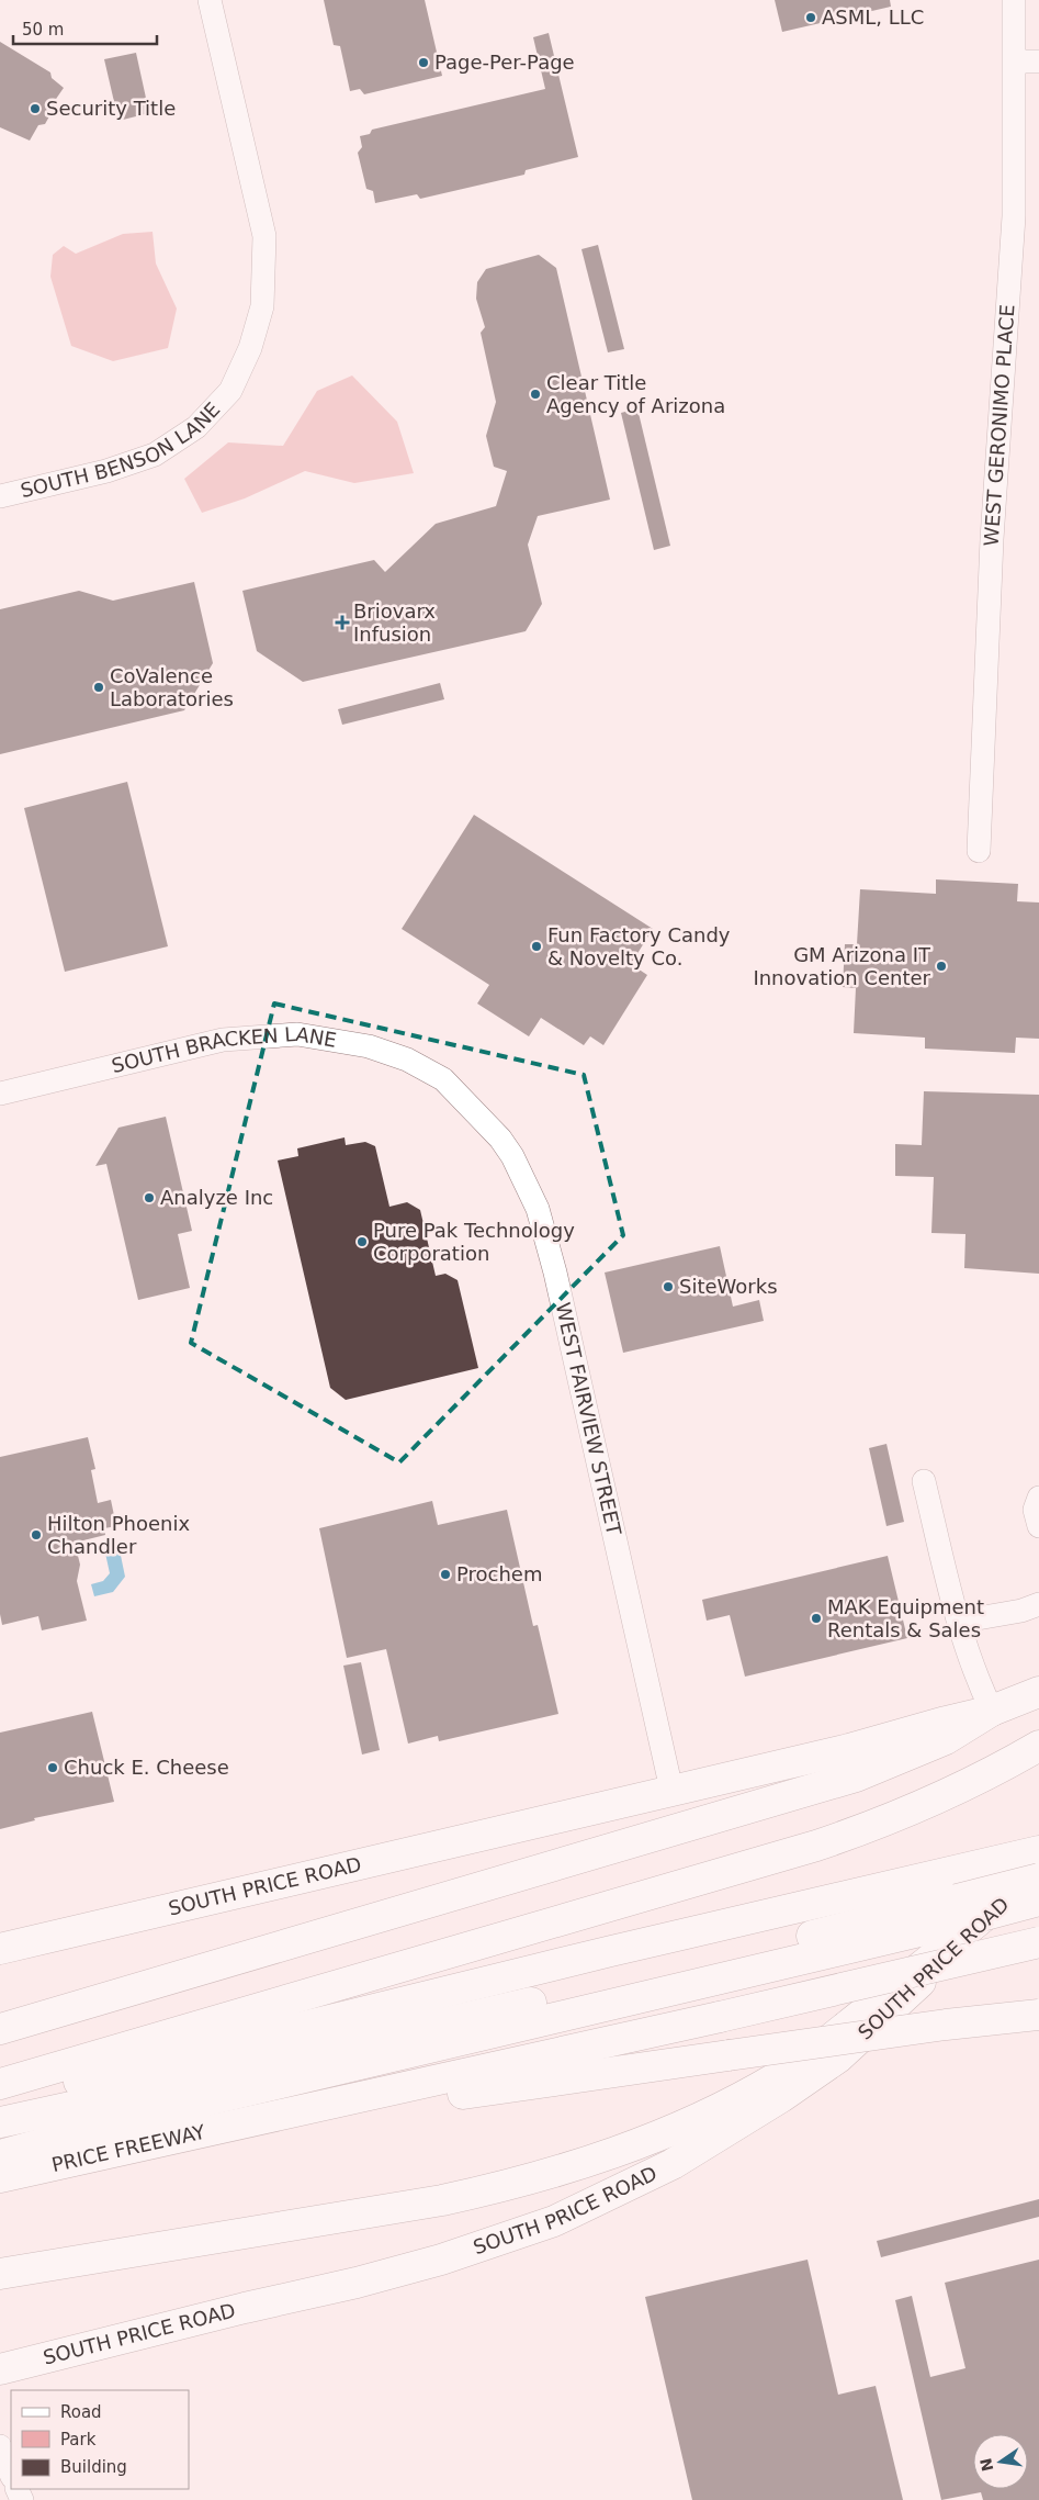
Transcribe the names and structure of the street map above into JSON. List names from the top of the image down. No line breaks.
{"streets":{"main road":["SOUTH PRICE ROAD","PRICE FREEWAY"],"street":["WEST GERONIMO PLACE","SOUTH BENSON LANE","SOUTH BRACKEN LANE","WEST FAIRVIEW STREET"]},"crossings":[["SOUTH BRACKEN LANE","WEST FAIRVIEW STREET"],["WEST FAIRVIEW STREET","SOUTH PRICE ROAD"]],"places":{"other":["ASML, LLC","Page-Per-Page","Security Title","Clear Title Agency of Arizona","CoValence Laboratories","Fun Factory Candy & Novelty Co.","GM Arizona IT Innovation Center","Analyze Inc","Pure Pak Technology Corporation","SiteWorks","Hilton Phoenix Chandler","Prochem","MAK Equipment Rentals & Sales","Chuck E. Cheese"],"health":["Briovarx Infusion"]},"legend":["Road","Park","Building"],"scale_bar":"50 m","north":"left"}
